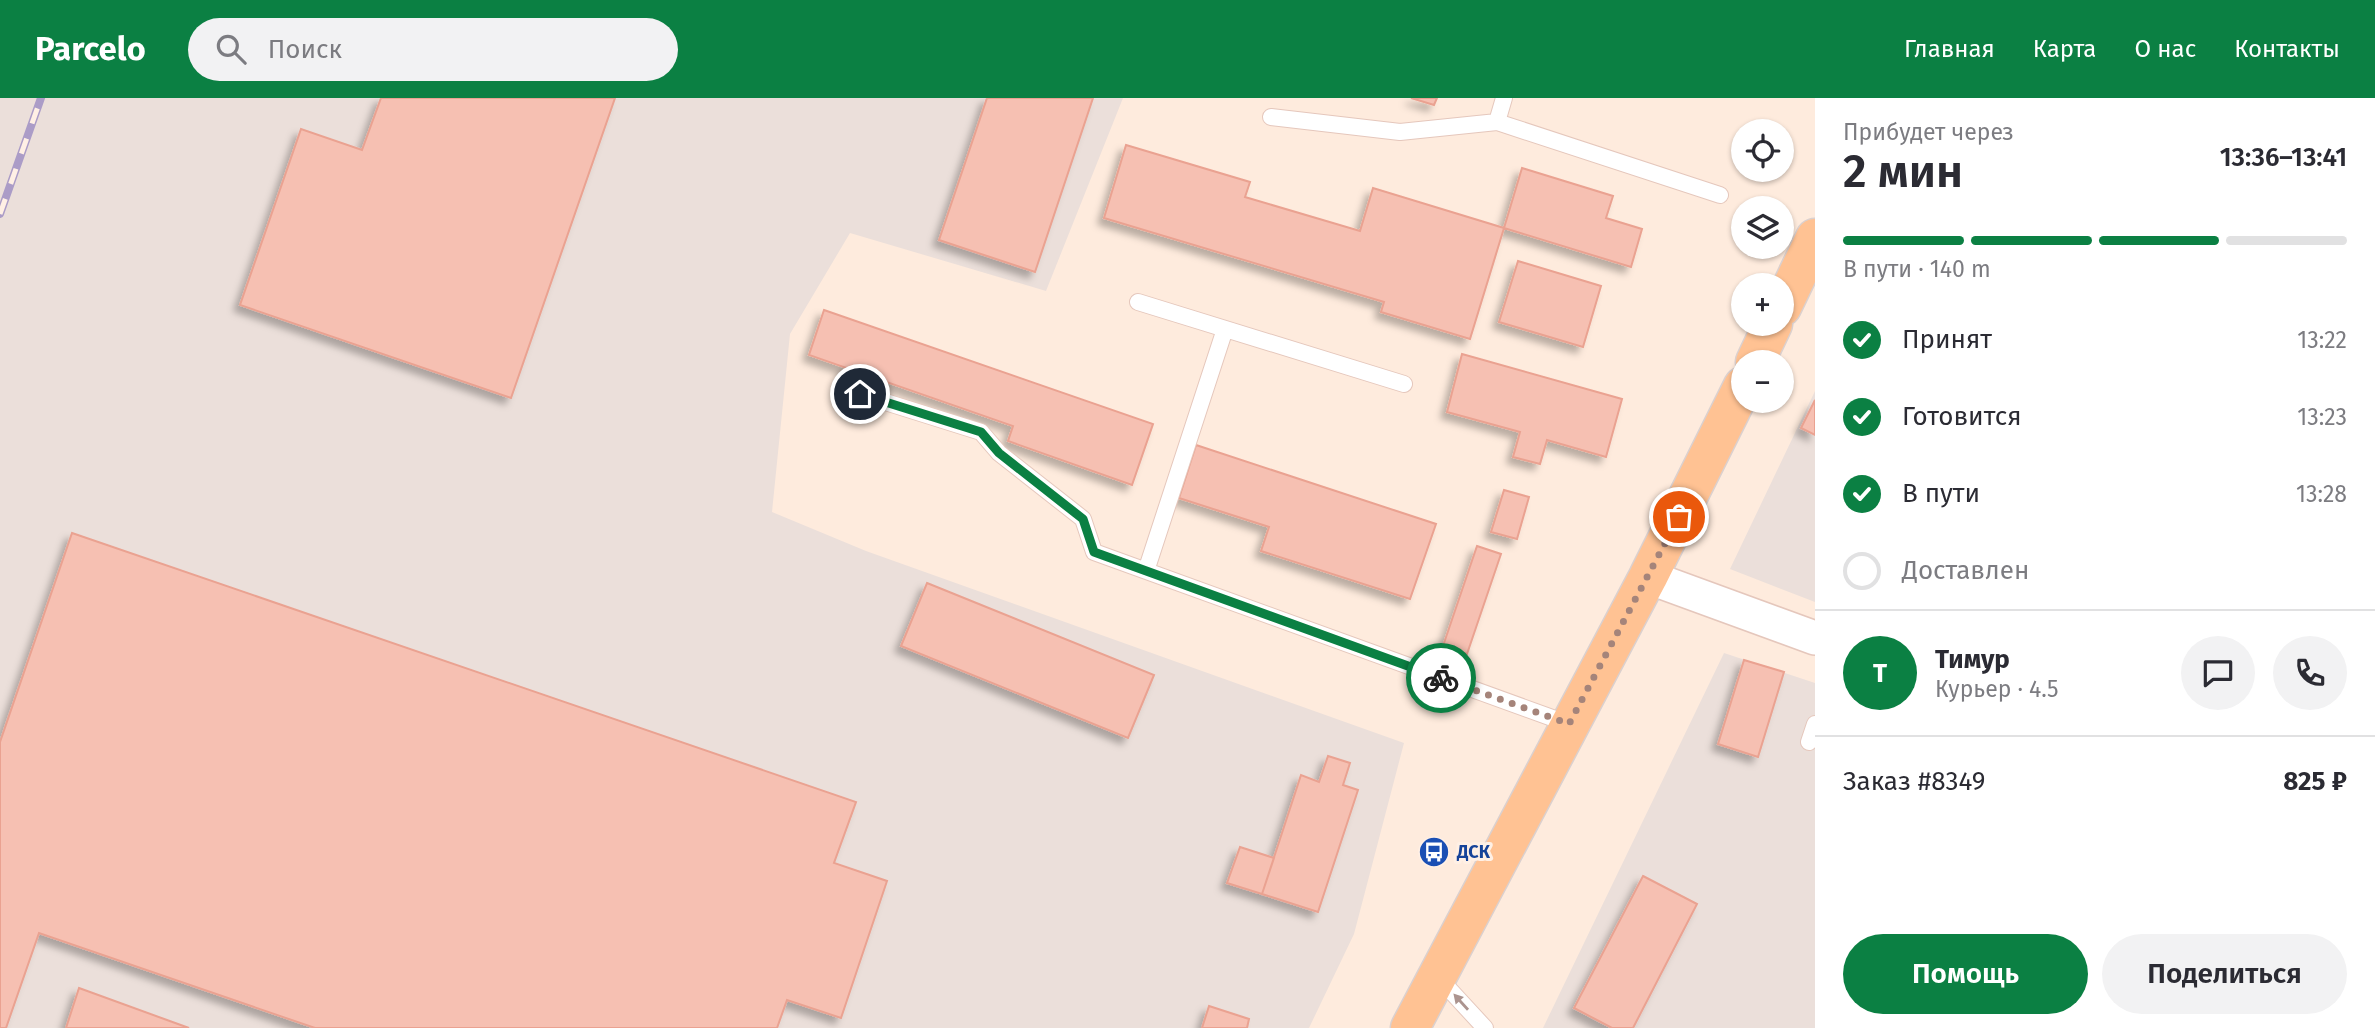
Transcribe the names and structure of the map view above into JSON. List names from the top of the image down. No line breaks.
{"places":{"bus stop":["ДСК"]},"page":{"header":"Parcelo","search":"Поиск","nav":["Главная","Карта","О нас","Контакты"],"heading":["2 мин","Прибудет через","13:36–13:41"],"panel":["Тимур","Курьер · 4.5","Заказ #8349","825 ₽"],"map_buttons":["+","−"],"bar":"В пути · 140 m","list":[["Принят","13:22"],["Готовится","13:23"],["В пути","13:28"],"Доставлен"],"round":"Т","buttons":["Помощь","Поделиться"]}}
